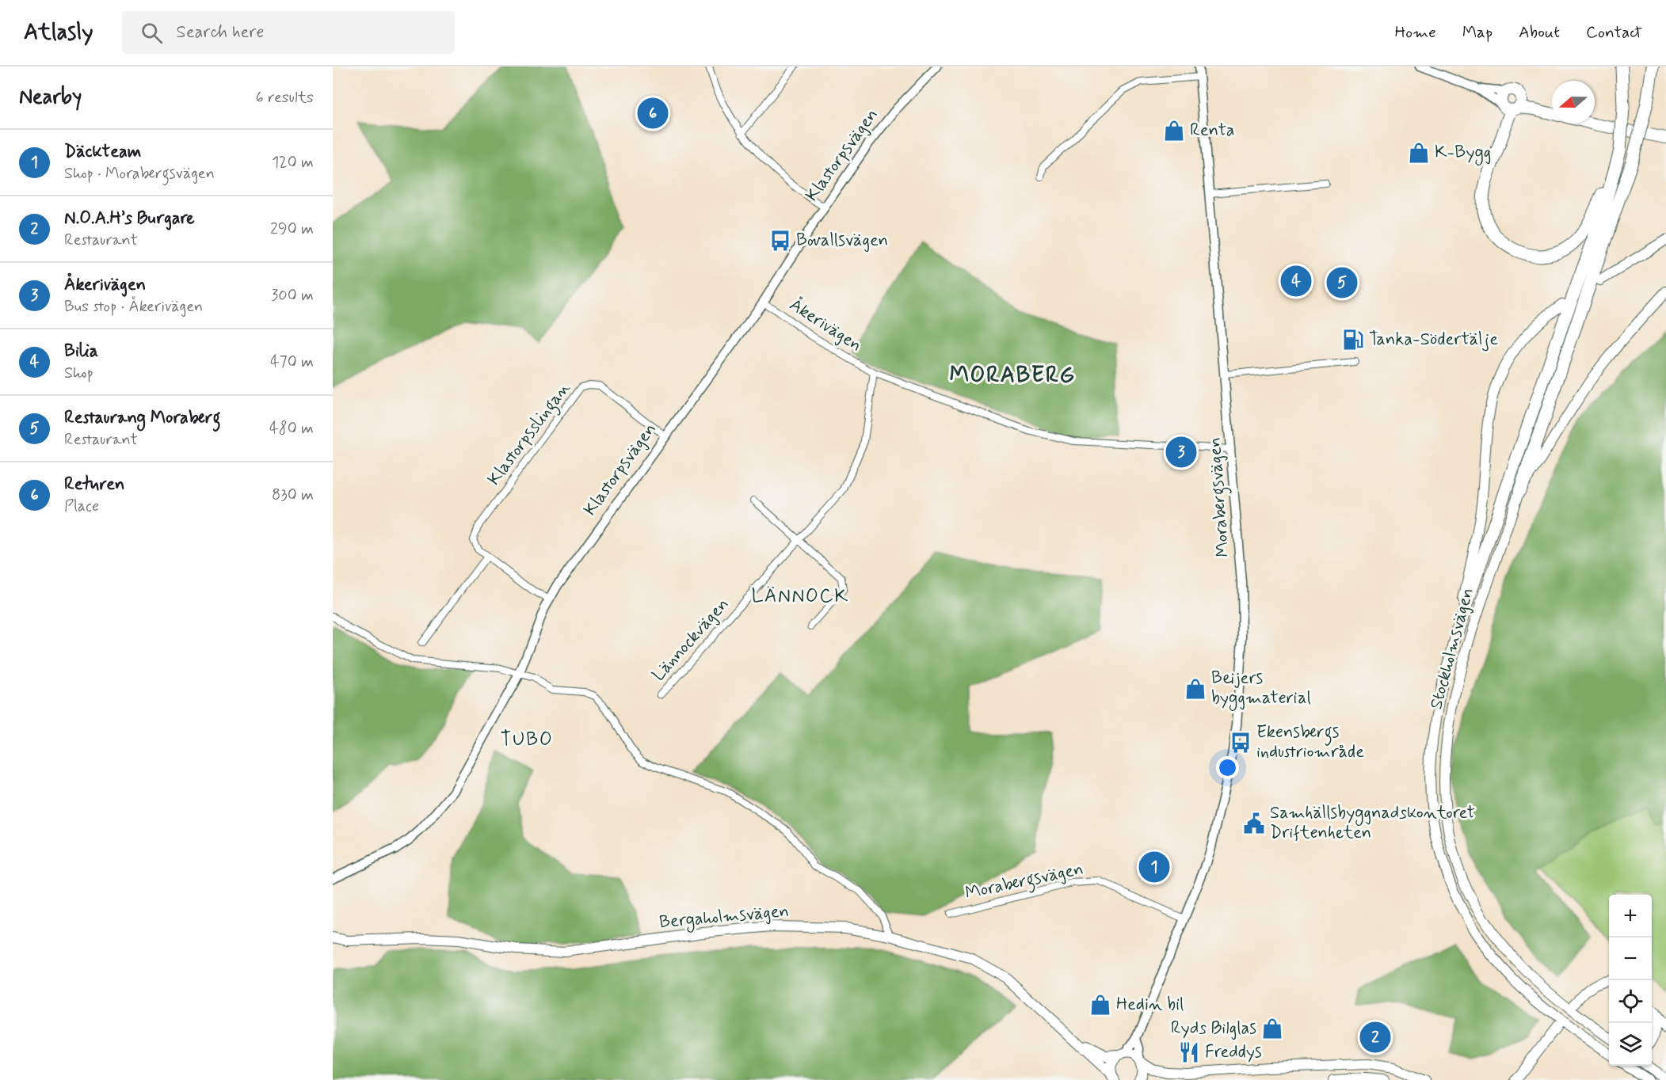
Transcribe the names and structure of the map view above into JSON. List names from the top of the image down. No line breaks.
{"streets":{"main road":["Stockholmsvägen","Bergaholmsvägen"],"street":["Klastorpsvägen","Åkerivägen","Klastorpsslingan","Morabergsvägen","Lännockvägen"]},"crossings":[["Klastorpsvägen","Åkerivägen"],["Klastorpsvägen","Klastorpsslingan"],["Åkerivägen","Morabergsvägen"],["Åkerivägen","Lännockvägen"],["Morabergsvägen","Bergaholmsvägen"]],"districts":["MORABERG","LÄNNOCK","TUBO"],"places":{"shop":["Renta","K-Bygg","Beijers byggmaterial","Hedin bil","Ryds Bilglas"],"bus stop":["Bovallsvägen","Ekensbergs industriområde"],"fuel station":["Tanka-Södertälje"],"public building":["Samhällsbyggnadskontoret Driftenheten"],"restaurant":["Freddys"]},"north":"left","page":{"header":"Atlasly","search":"Search here","nav":["Home","Map","About","Contact"],"heading":["Nearby","6 results"],"pins":["6","4","5","3","1","2"],"list":[{"mark":"1","name":"Däckteam","note":"Shop · Morabergsvägen","value":"120 m"},{"mark":"2","name":"N.O.A.H’s Burgare","note":"Restaurant","value":"290 m"},{"mark":"3","name":"Åkerivägen","note":"Bus stop · Åkerivägen","value":"300 m"},{"mark":"4","name":"Bilia","note":"Shop","value":"470 m"},{"mark":"5","name":"Restaurang Moraberg","note":"Restaurant","value":"480 m"},{"mark":"6","name":"Returen","note":"Place","value":"830 m"}],"map_buttons":["+","−"]}}
